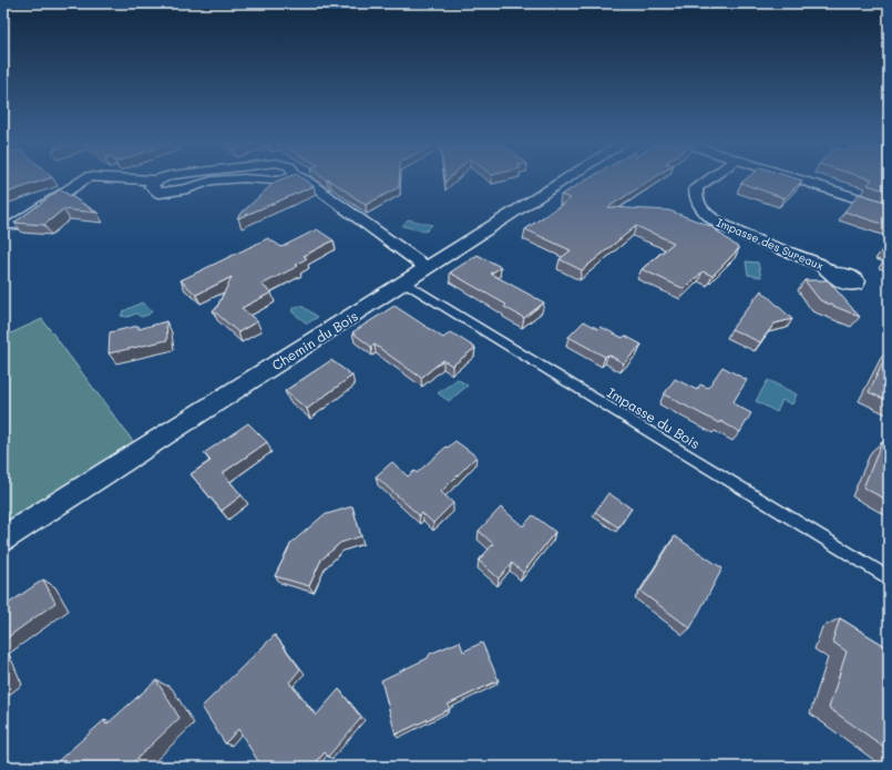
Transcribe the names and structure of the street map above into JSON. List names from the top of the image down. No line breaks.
{"streets":{"street":["Impasse des Sureaux","Chemin du Bois"],"lane":["Impasse du Bois"]},"crossings":[["Chemin du Bois","Impasse du Bois"]]}
